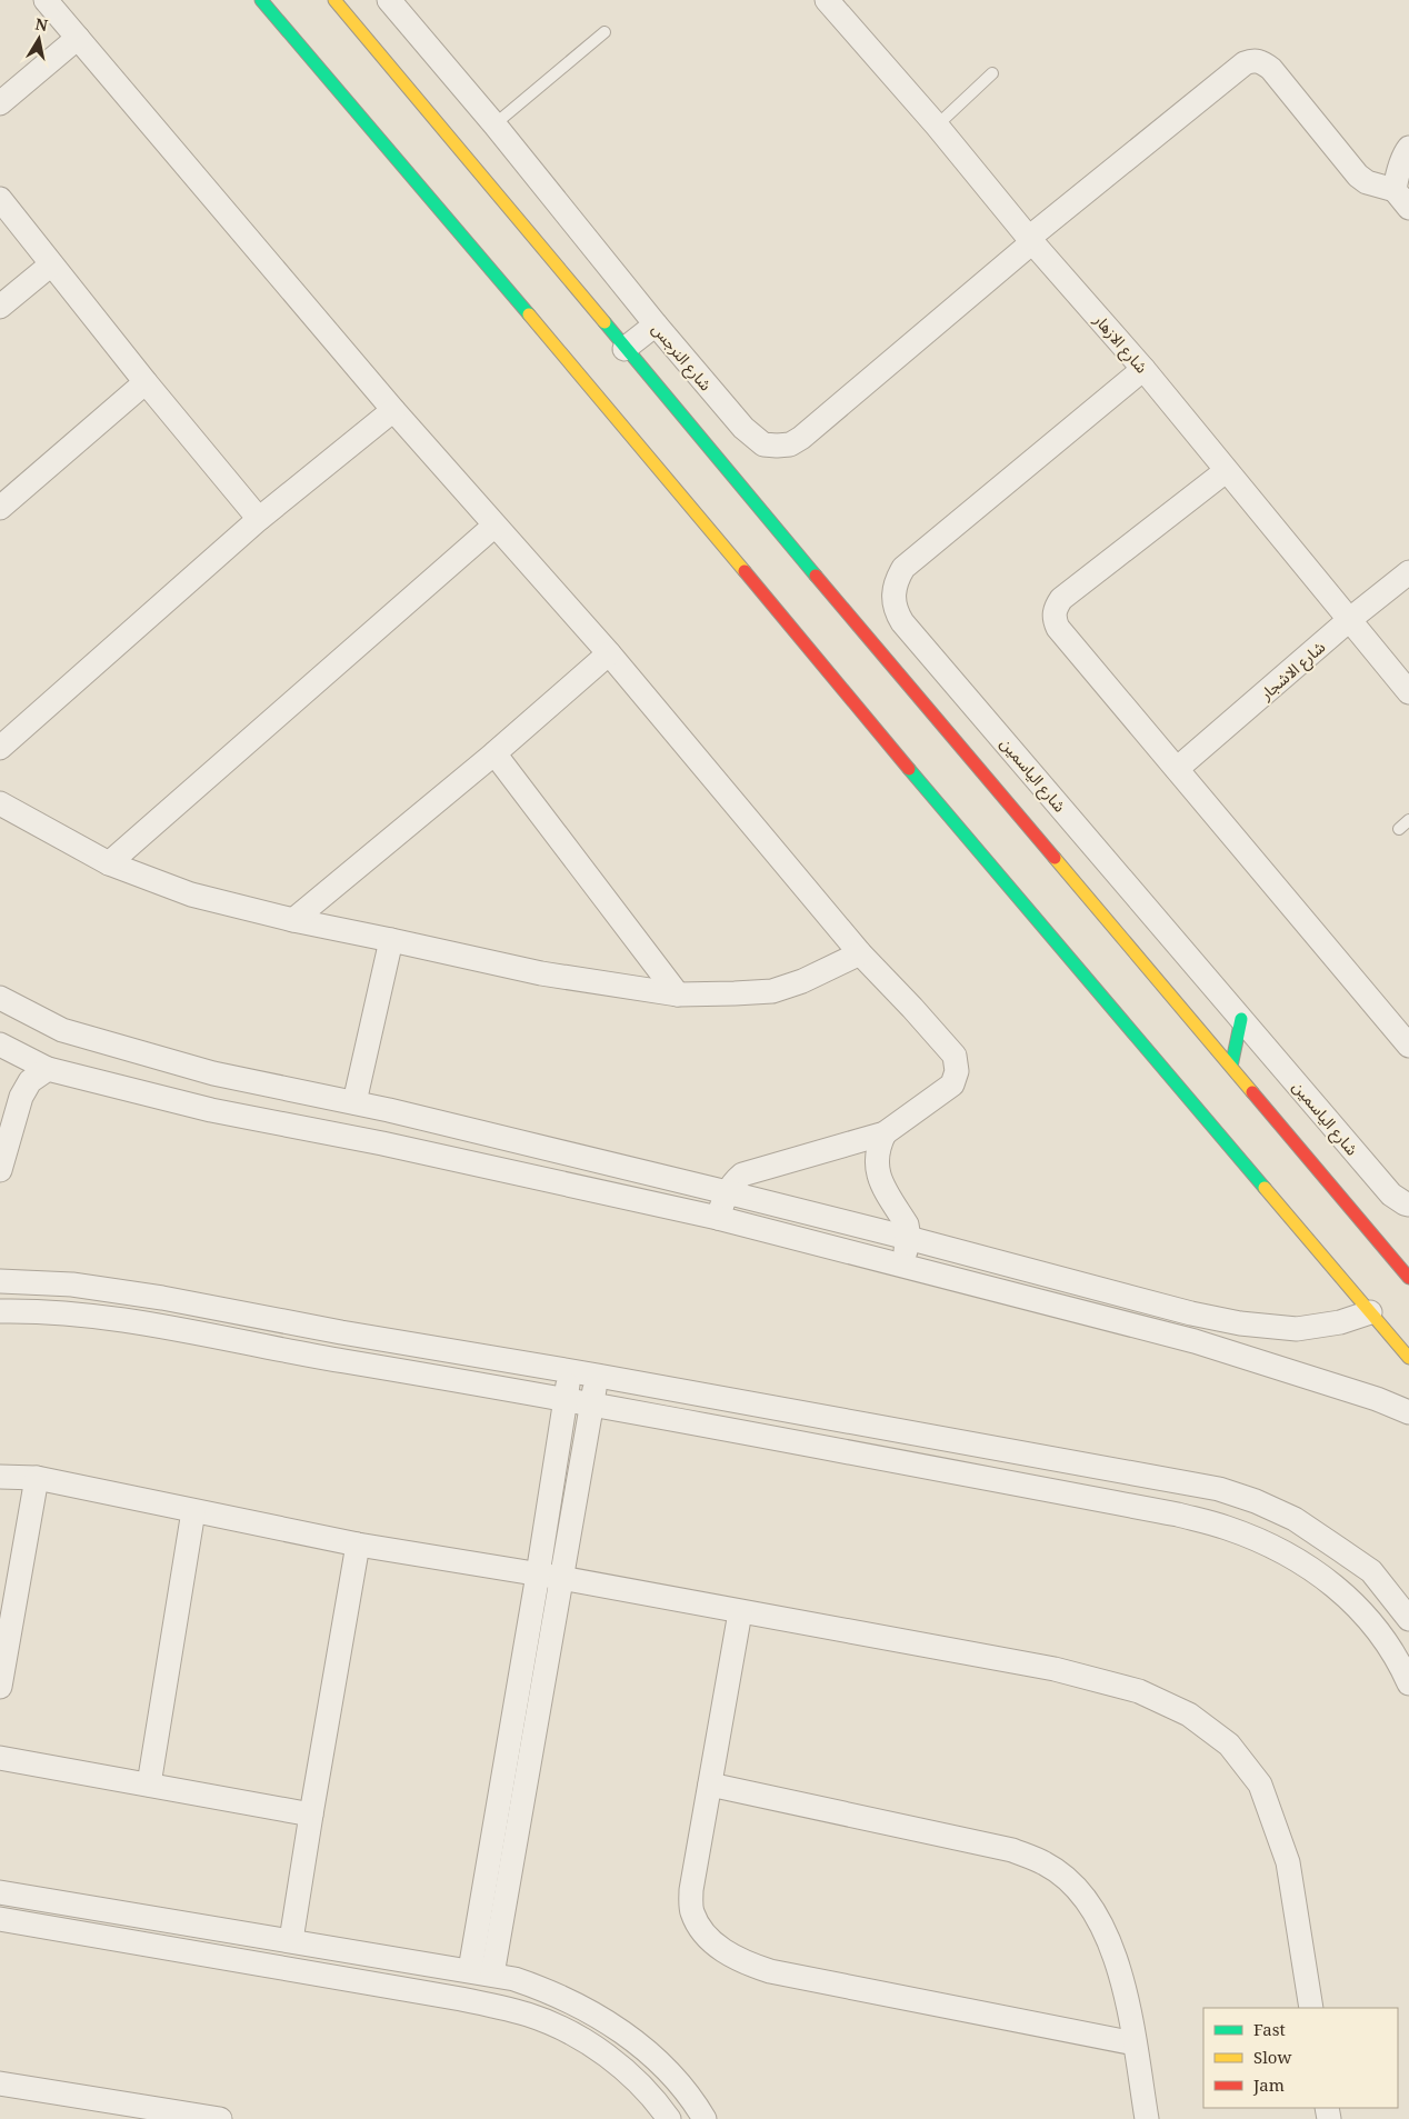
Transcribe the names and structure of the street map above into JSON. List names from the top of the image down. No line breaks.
{"streets":{"street":["شارع الازهار","شارع النرجس","شارع الاشجار","شارع الياسمين"]},"crossings":[["شارع الازهار","شارع النرجس"],["شارع الازهار","شارع الاشجار"],["شارع الازهار","شارع الياسمين"]],"legend":["Fast","Slow","Jam"],"north":"top"}
